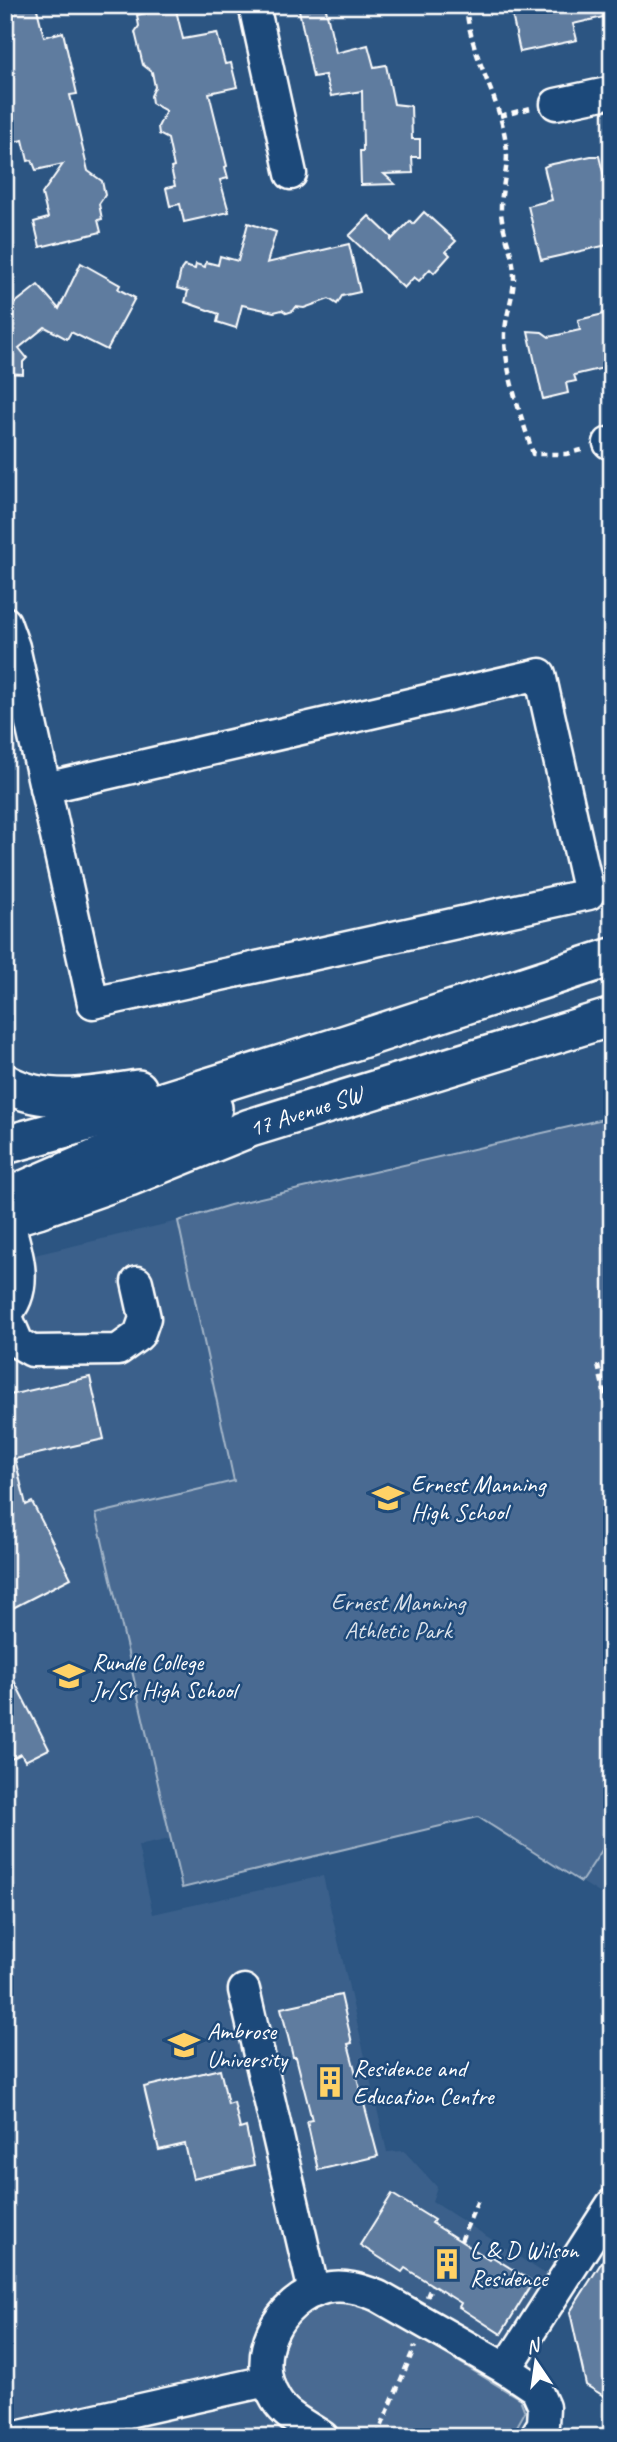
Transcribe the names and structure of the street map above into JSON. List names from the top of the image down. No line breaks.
{"streets":{"main road":["17 Avenue SW"]},"parks":["Ernest Manning Athletic Park"],"places":{"school or university":["Ernest Manning High School","Rundle College Jr/Sr High School","Ambrose University"],"building":["Residence and Education Centre","L & D Wilson Residence"]},"north":"top"}
